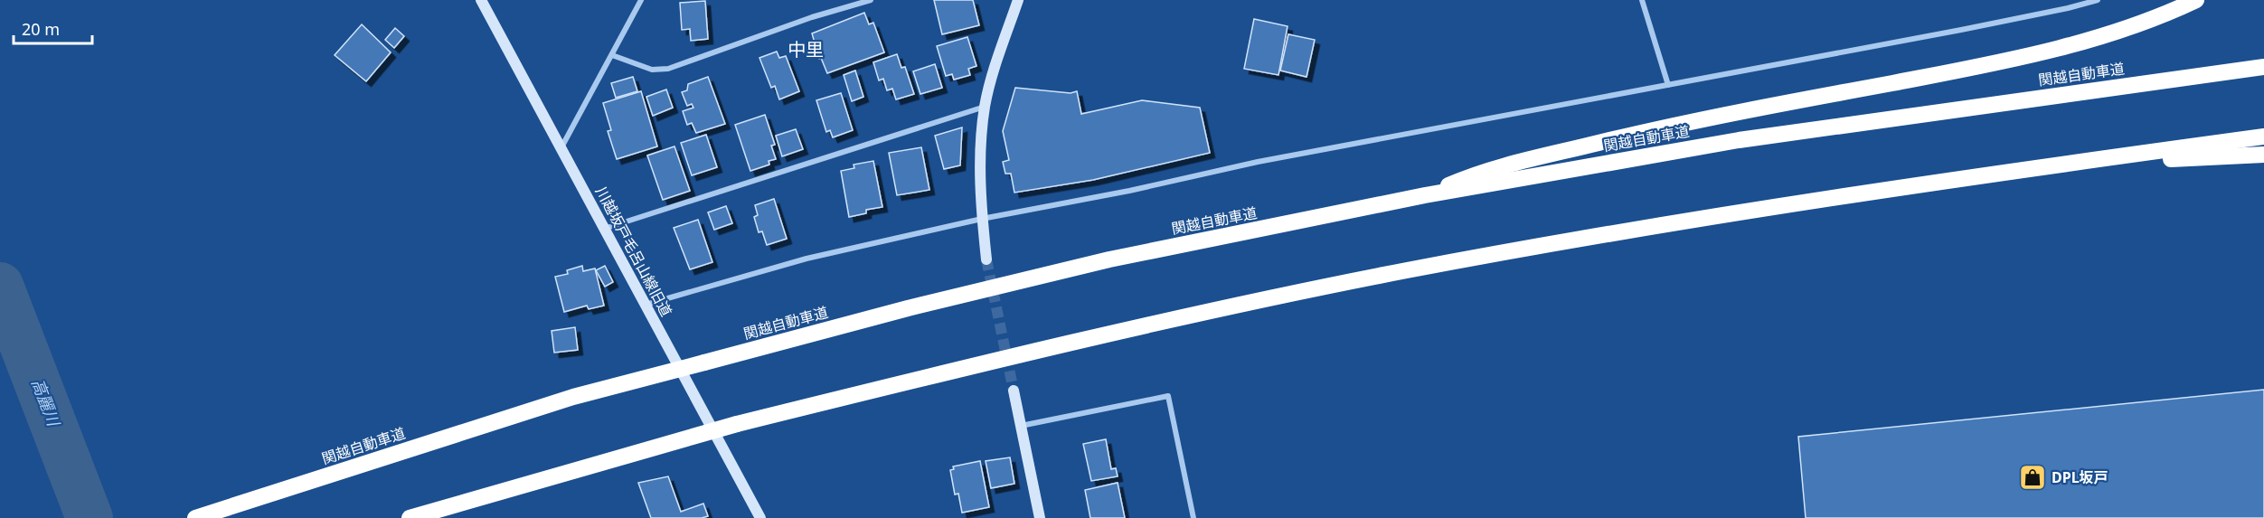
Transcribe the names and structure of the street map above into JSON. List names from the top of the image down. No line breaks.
{"streets":{"highway":["関越自動車道"],"street":["川越坂戸毛呂山線旧道"]},"districts":["中里"],"water":["高麗川"],"places":{"shop":["DPL坂戸"]},"scale_bar":"20 m"}
